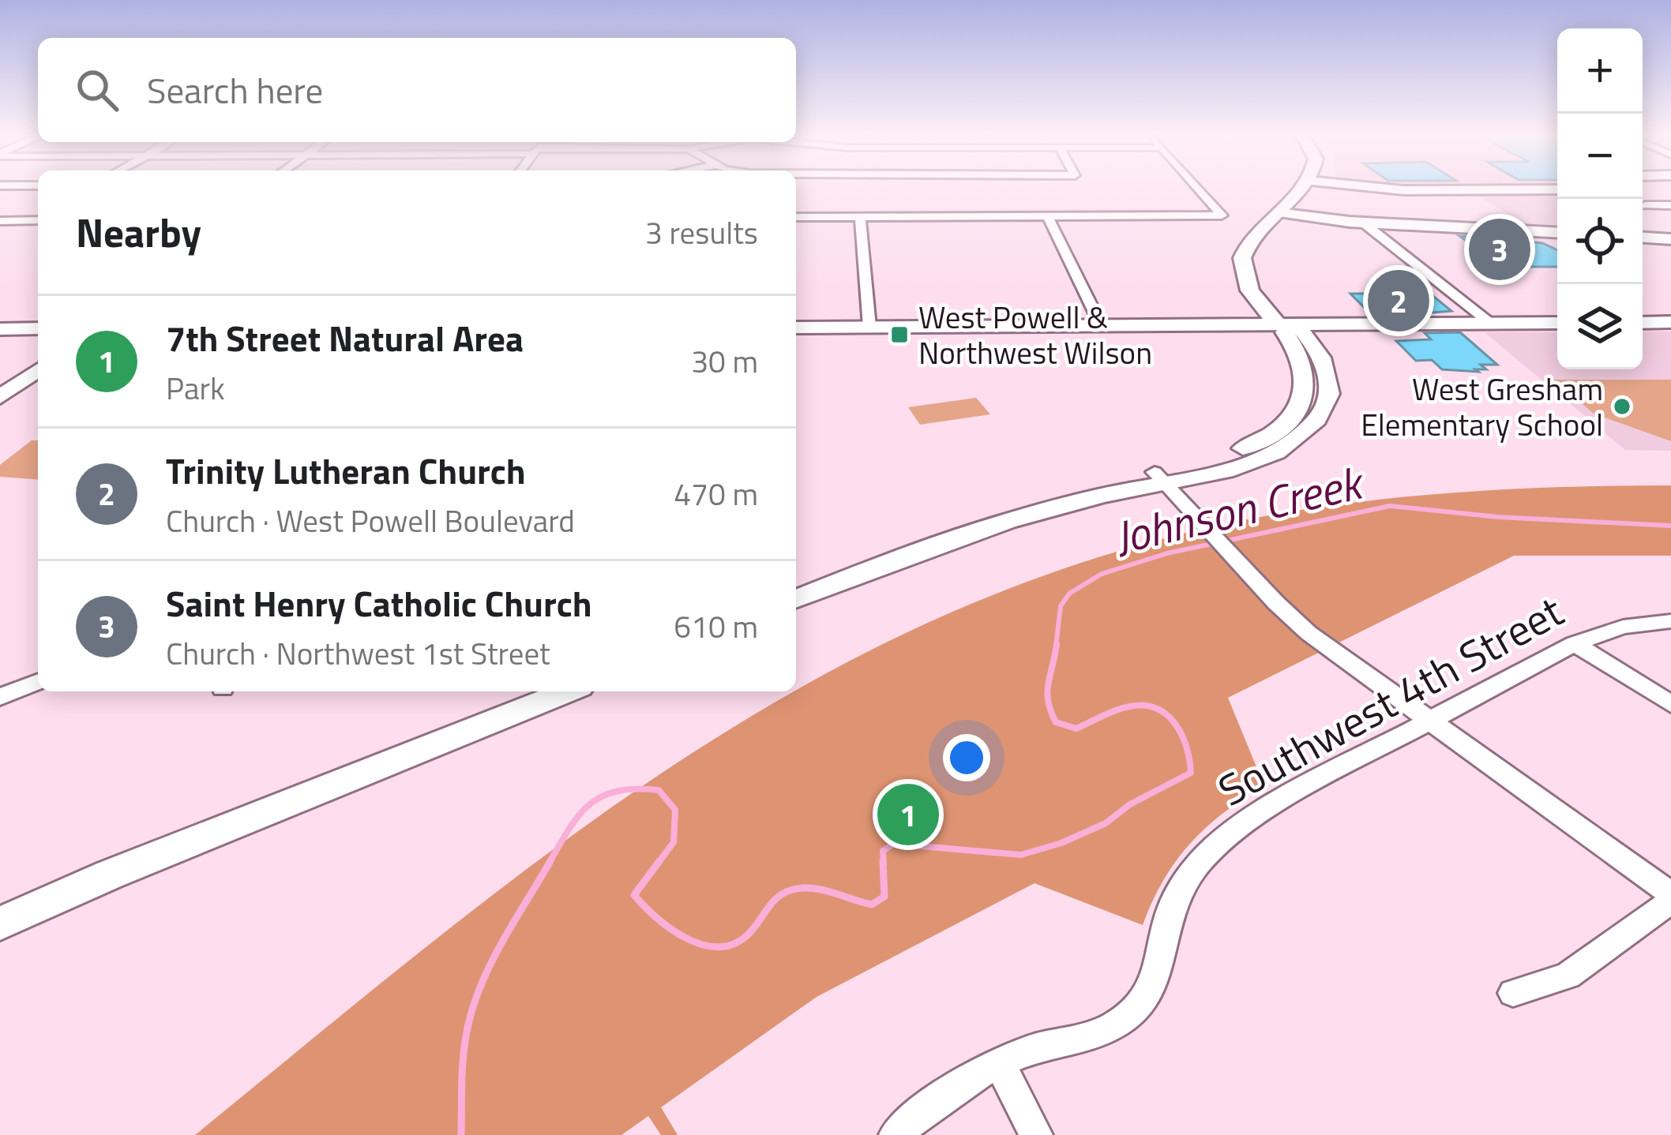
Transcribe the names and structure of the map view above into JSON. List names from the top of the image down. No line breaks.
{"streets":{"street":["Southwest 4th Street"]},"water":["Johnson Creek"],"places":{"transit":["West Powell & Northwest Wilson"],"other":["West Gresham Elementary School"]},"page":{"map_buttons":["+","−"],"search":"Search here","heading":["Nearby","3 results"],"pins":["3","2","1"],"list":[{"mark":"1","name":"7th Street Natural Area","note":"Park","value":"30 m"},{"mark":"2","name":"Trinity Lutheran Church","note":"Church · West Powell Boulevard","value":"470 m"},{"mark":"3","name":"Saint Henry Catholic Church","note":"Church · Northwest 1st Street","value":"610 m"}]}}
